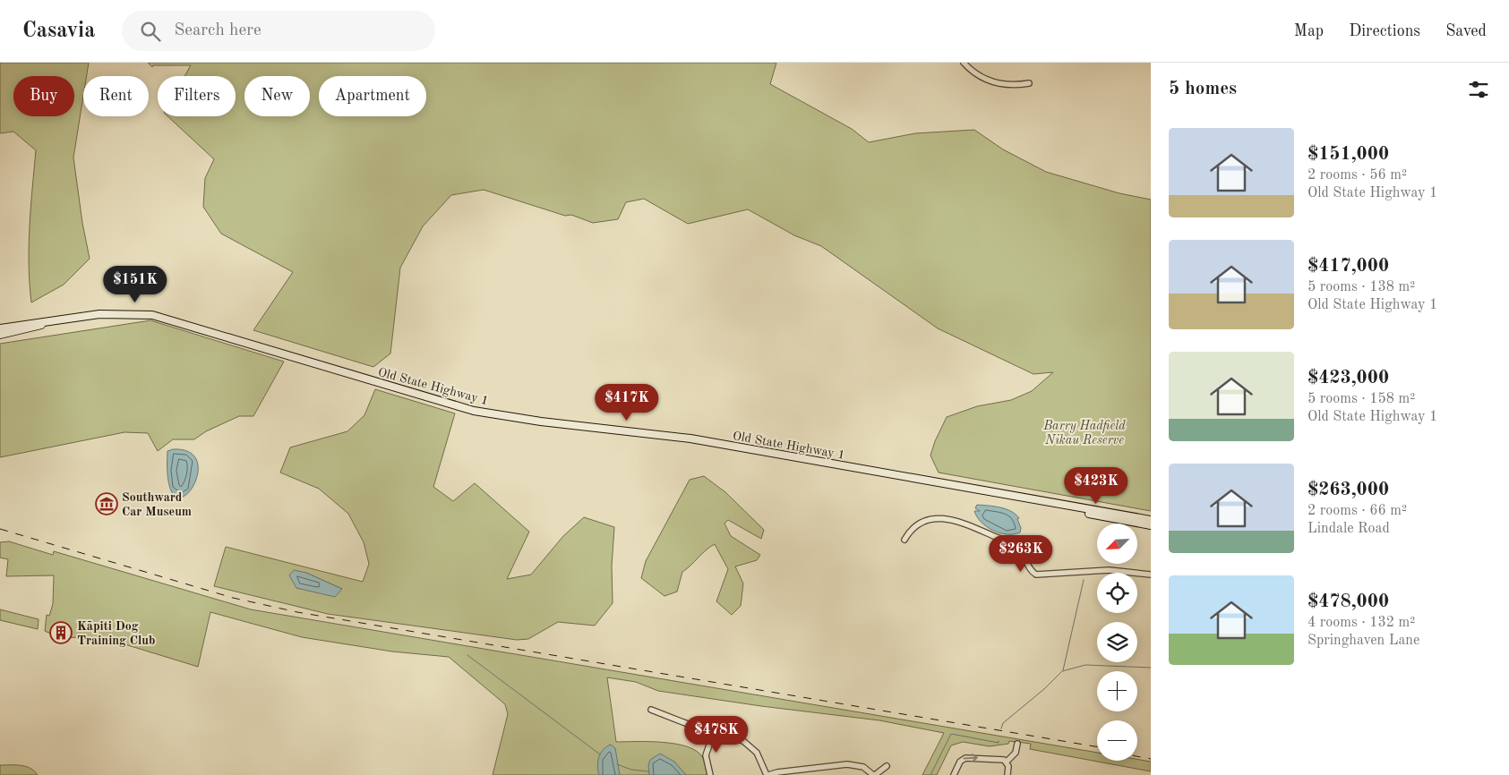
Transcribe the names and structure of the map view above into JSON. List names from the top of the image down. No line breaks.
{"streets":{"main road":["Old State Highway 1"]},"parks":["Barry Hadfield Nikau Reserve"],"places":{"museum":["Southward Car Museum"],"building":["Kāpiti Dog Training Club"]},"north":"bottom left","page":{"header":"Casavia","search":"Search here","nav":["Map","Directions","Saved"],"heading":"5 homes","chip":["Buy","Rent","Filters","New","Apartment"],"list":[{"name":"$151,000","note":"2 rooms · 56 m² · Old State Highway 1"},{"name":"$417,000","note":"5 rooms · 138 m² · Old State Highway 1"},{"name":"$423,000","note":"5 rooms · 158 m² · Old State Highway 1"},{"name":"$263,000","note":"2 rooms · 66 m² · Lindale Road"},{"name":"$478,000","note":"4 rooms · 132 m² · Springhaven Lane"}],"price":["$151K","$417K","$423K","$263K","$478K"],"map_buttons":["+","−"]}}
